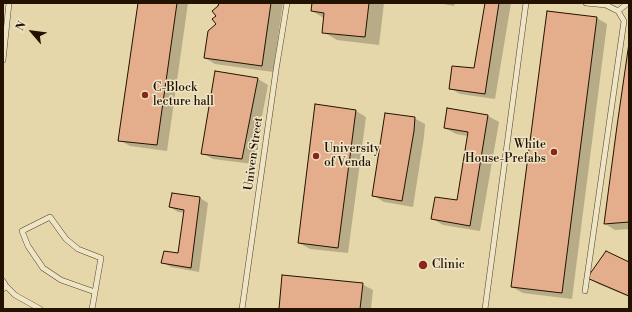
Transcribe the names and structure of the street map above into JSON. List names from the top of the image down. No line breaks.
{"streets":{"lane":["Univen Street"]},"places":["C-Block lecture hall","White House-Prefabs","University of Venda","Clinic"],"north":"top left"}
